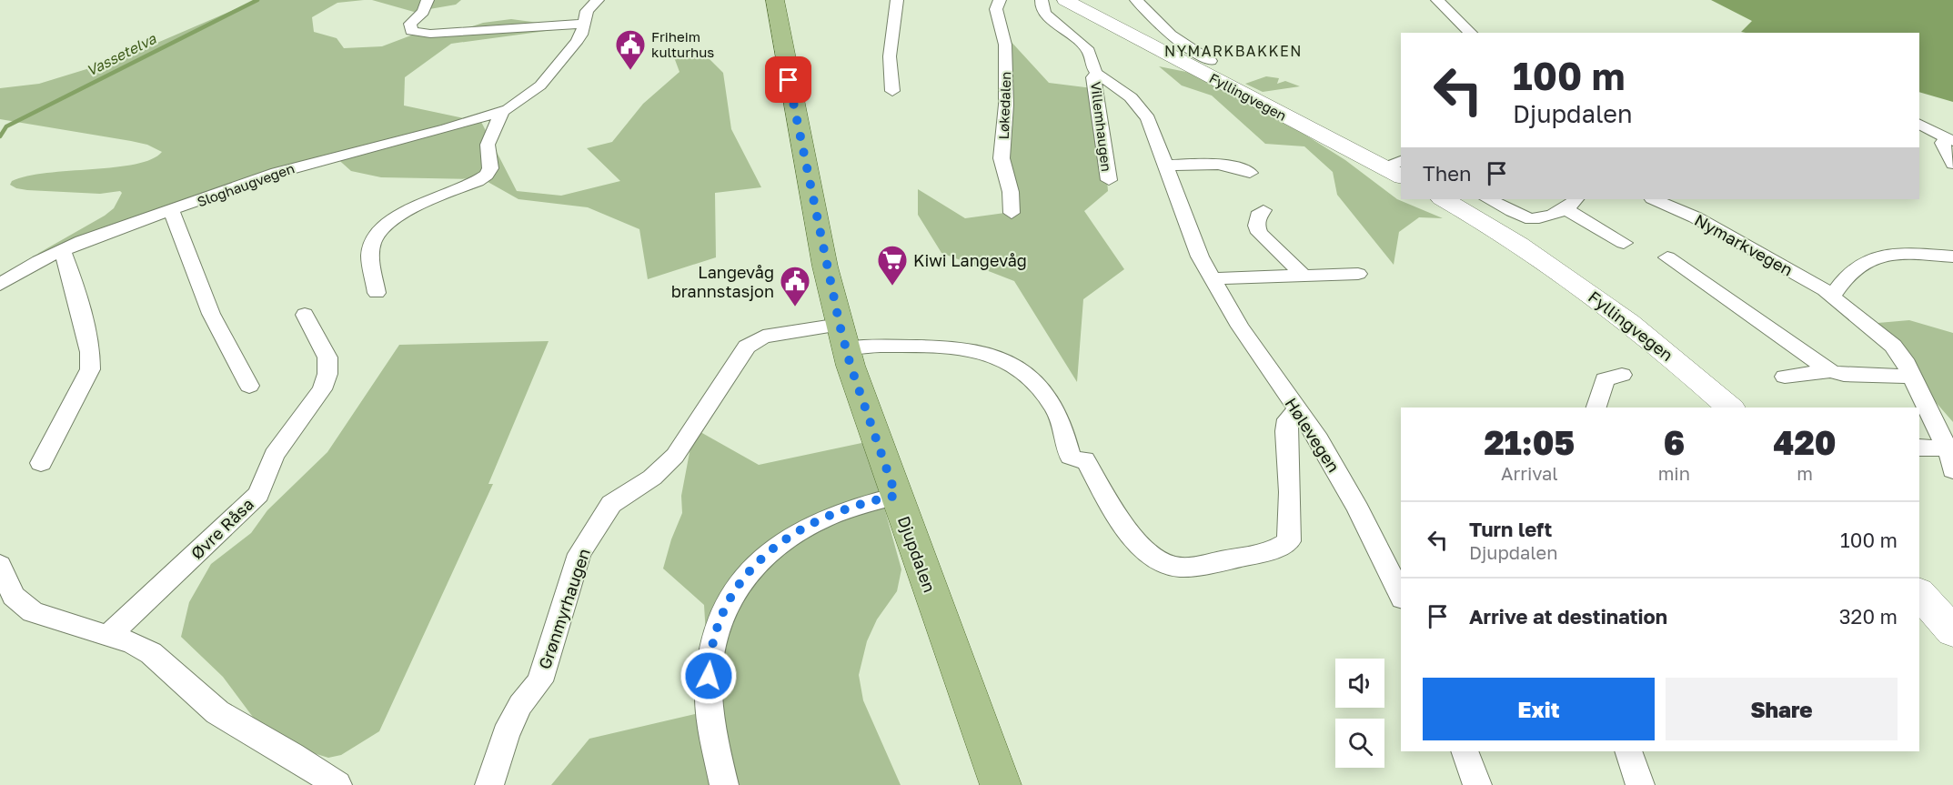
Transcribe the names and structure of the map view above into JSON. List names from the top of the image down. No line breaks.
{"streets":{"main road":["Djupdalen"],"street":["Fyllingvegen","Løkedalen","Villemhaugen","Sloghaugvegen","Nymarkvegen","Hølevegen","Øvre Råsa","Grønmyrhaugen"]},"crossings":[["Villemhaugen","Hølevegen"],["Hølevegen","Grønmyrhaugen"],["Djupdalen","Grønmyrhaugen"]],"districts":["NYMARKBAKKEN"],"water":["Vassetelva"],"places":{"public building":["Friheim kulturhus","Langevåg brannstasjon"],"supermarket":["Kiwi Langevåg"]},"page":{"turn":["100 m","Djupdalen"],"then":"Then","eta":["21:05","Arrival","6","min","420","m"],"list":[{"name":"Turn left","note":"Djupdalen","value":"100 m"},{"name":"Arrive at destination","value":"320 m"}],"buttons":["Exit","Share"]}}
